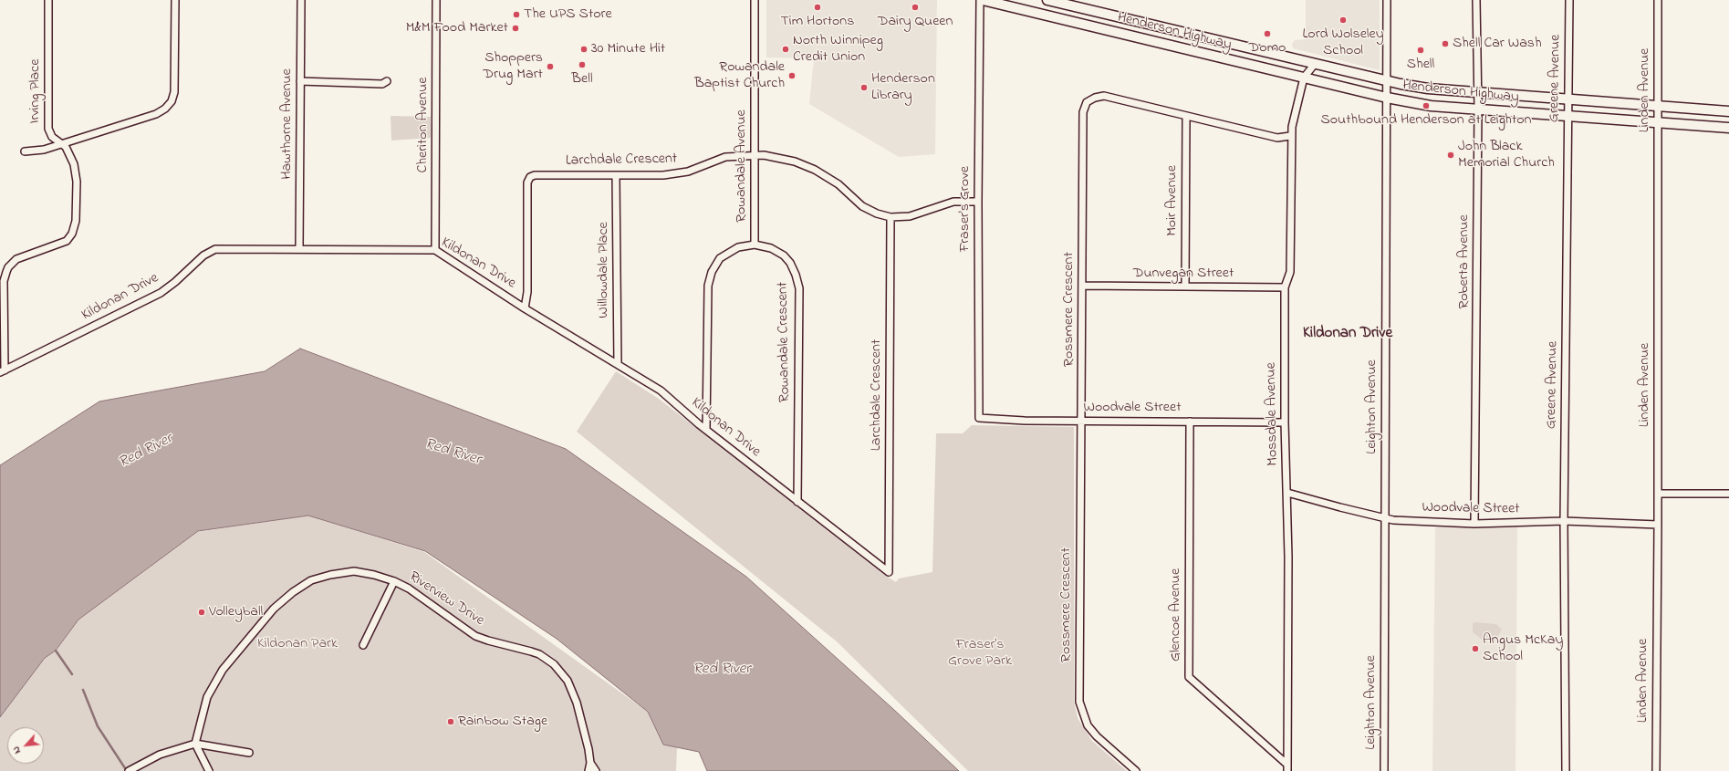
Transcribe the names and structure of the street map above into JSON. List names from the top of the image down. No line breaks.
{"streets":{"main road":["Henderson Highway"],"street":["Greene Avenue","Linden Avenue","Irving Place","Hawthorne Avenue","Cheriton Avenue","Larchdale Crescent","Rowandale Avenue","Moir Avenue","Fraser's Grove","Roberta Avenue","Kildonan Drive","Willowdale Place","Dunvegan Street","Rossmere Crescent","Rowandale Crescent","Leighton Avenue","Woodvale Street","Mossdale Avenue","Riverview Drive","Glencoe Avenue"]},"crossings":[["Henderson Highway","Greene Avenue"],["Henderson Highway","Linden Avenue"],["Henderson Highway","Fraser's Grove"],["Henderson Highway","Roberta Avenue"],["Henderson Highway","Leighton Avenue"],["Henderson Highway","Mossdale Avenue"],["Greene Avenue","Woodvale Street"],["Linden Avenue","Woodvale Street"],["Irving Place","Kildonan Drive"],["Hawthorne Avenue","Kildonan Drive"],["Cheriton Avenue","Kildonan Drive"],["Larchdale Crescent","Rowandale Avenue"],["Larchdale Crescent","Fraser's Grove"],["Larchdale Crescent","Kildonan Drive"],["Larchdale Crescent","Willowdale Place"],["Rowandale Avenue","Rowandale Crescent"],["Moir Avenue","Dunvegan Street"],["Moir Avenue","Rossmere Crescent"],["Fraser's Grove","Woodvale Street"],["Roberta Avenue","Woodvale Street"],["Kildonan Drive","Willowdale Place"],["Kildonan Drive","Rowandale Crescent"],["Dunvegan Street","Rossmere Crescent"],["Dunvegan Street","Mossdale Avenue"],["Rossmere Crescent","Woodvale Street"],["Rossmere Crescent","Mossdale Avenue"],["Leighton Avenue","Woodvale Street"],["Woodvale Street","Mossdale Avenue"],["Woodvale Street","Glencoe Avenue"],["Mossdale Avenue","Glencoe Avenue"]],"districts":["Kildonan Drive"],"water":["Red River"],"parks":["Kildonan Park","Fraser's Grove Park"],"places":["Tim Hortons","Dairy Queen","The UPS Store","Lord Wolseley School","M&M Food Market","Domo","Shell Car Wash","30 Minute Hit","North Winnipeg Credit Union","Shell","Bell","Shoppers Drug Mart","Rowandale Baptist Church","Henderson Library","Southbound Henderson at Leighton","John Black Memorial Church","Volleyball","Angus McKay School","Rainbow Stage"],"north":"bottom left"}
